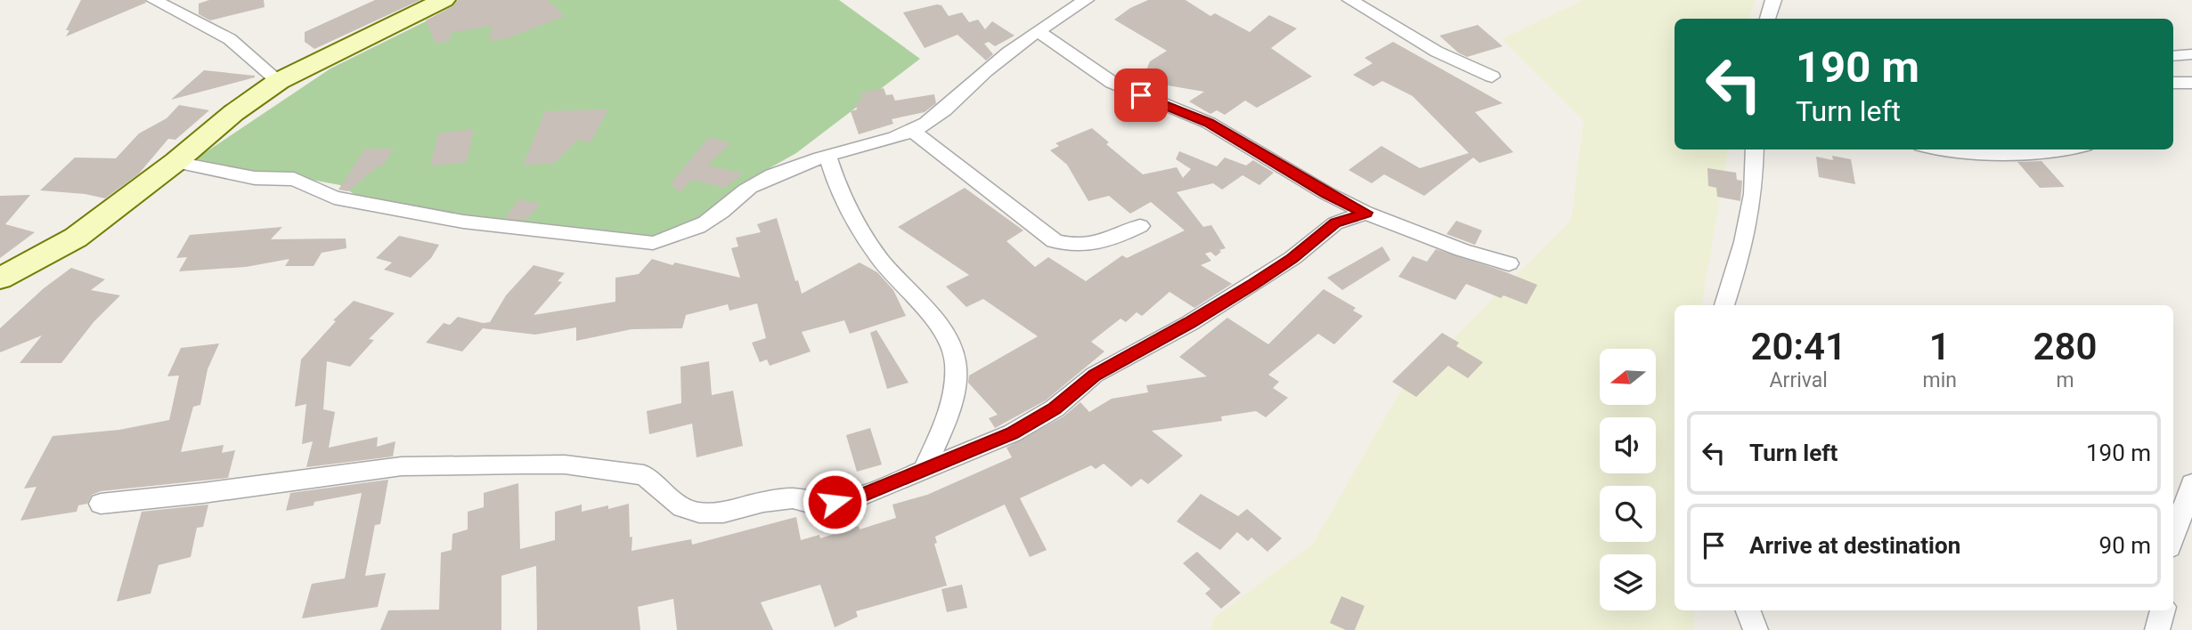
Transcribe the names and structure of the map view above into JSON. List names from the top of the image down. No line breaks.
{"north":"left","page":{"turn":["190 m","Turn left"],"eta":["20:41","Arrival","1","min","280","m"],"list":[{"name":"Turn left","value":"190 m"},{"name":"Arrive at destination","value":"90 m"}]}}
